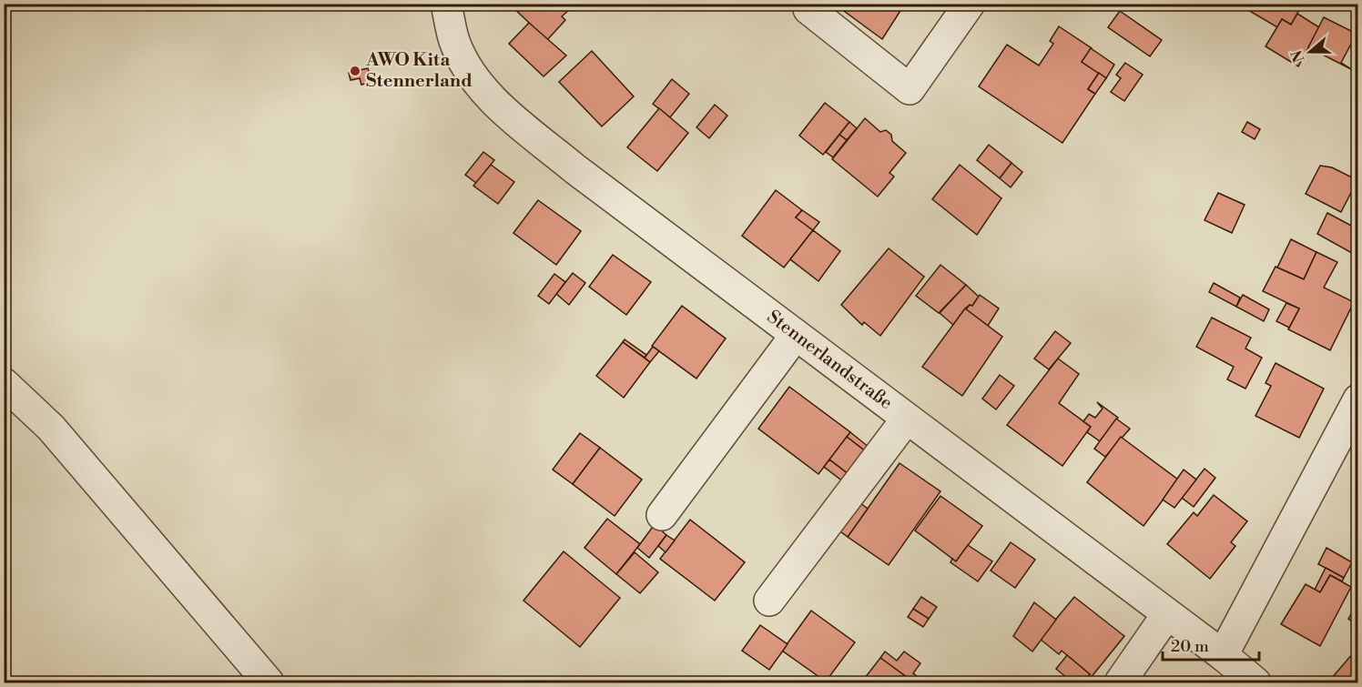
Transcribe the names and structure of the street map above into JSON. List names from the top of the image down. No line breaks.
{"streets":{"street":["Stennerlandstraße"]},"places":["AWO Kita Stennerland"],"scale_bar":"20 m","north":"left"}
